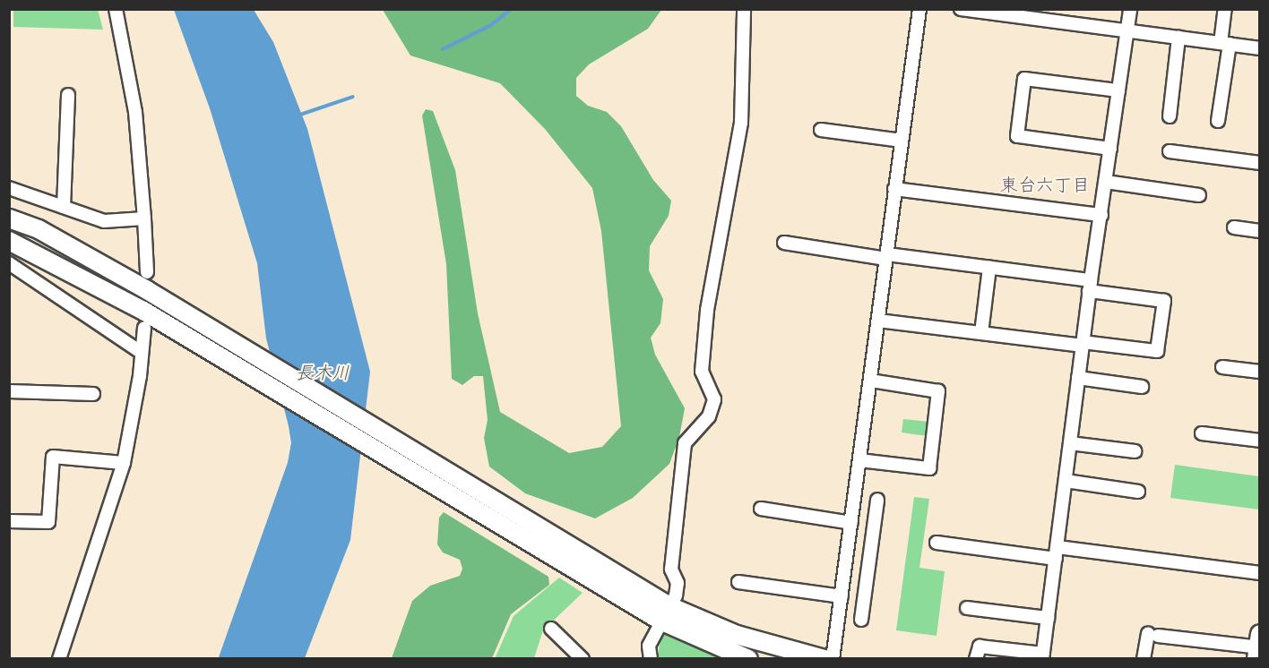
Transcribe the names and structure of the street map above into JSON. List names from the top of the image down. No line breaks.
{"districts":["東台六丁目"],"water":["長木川"]}
